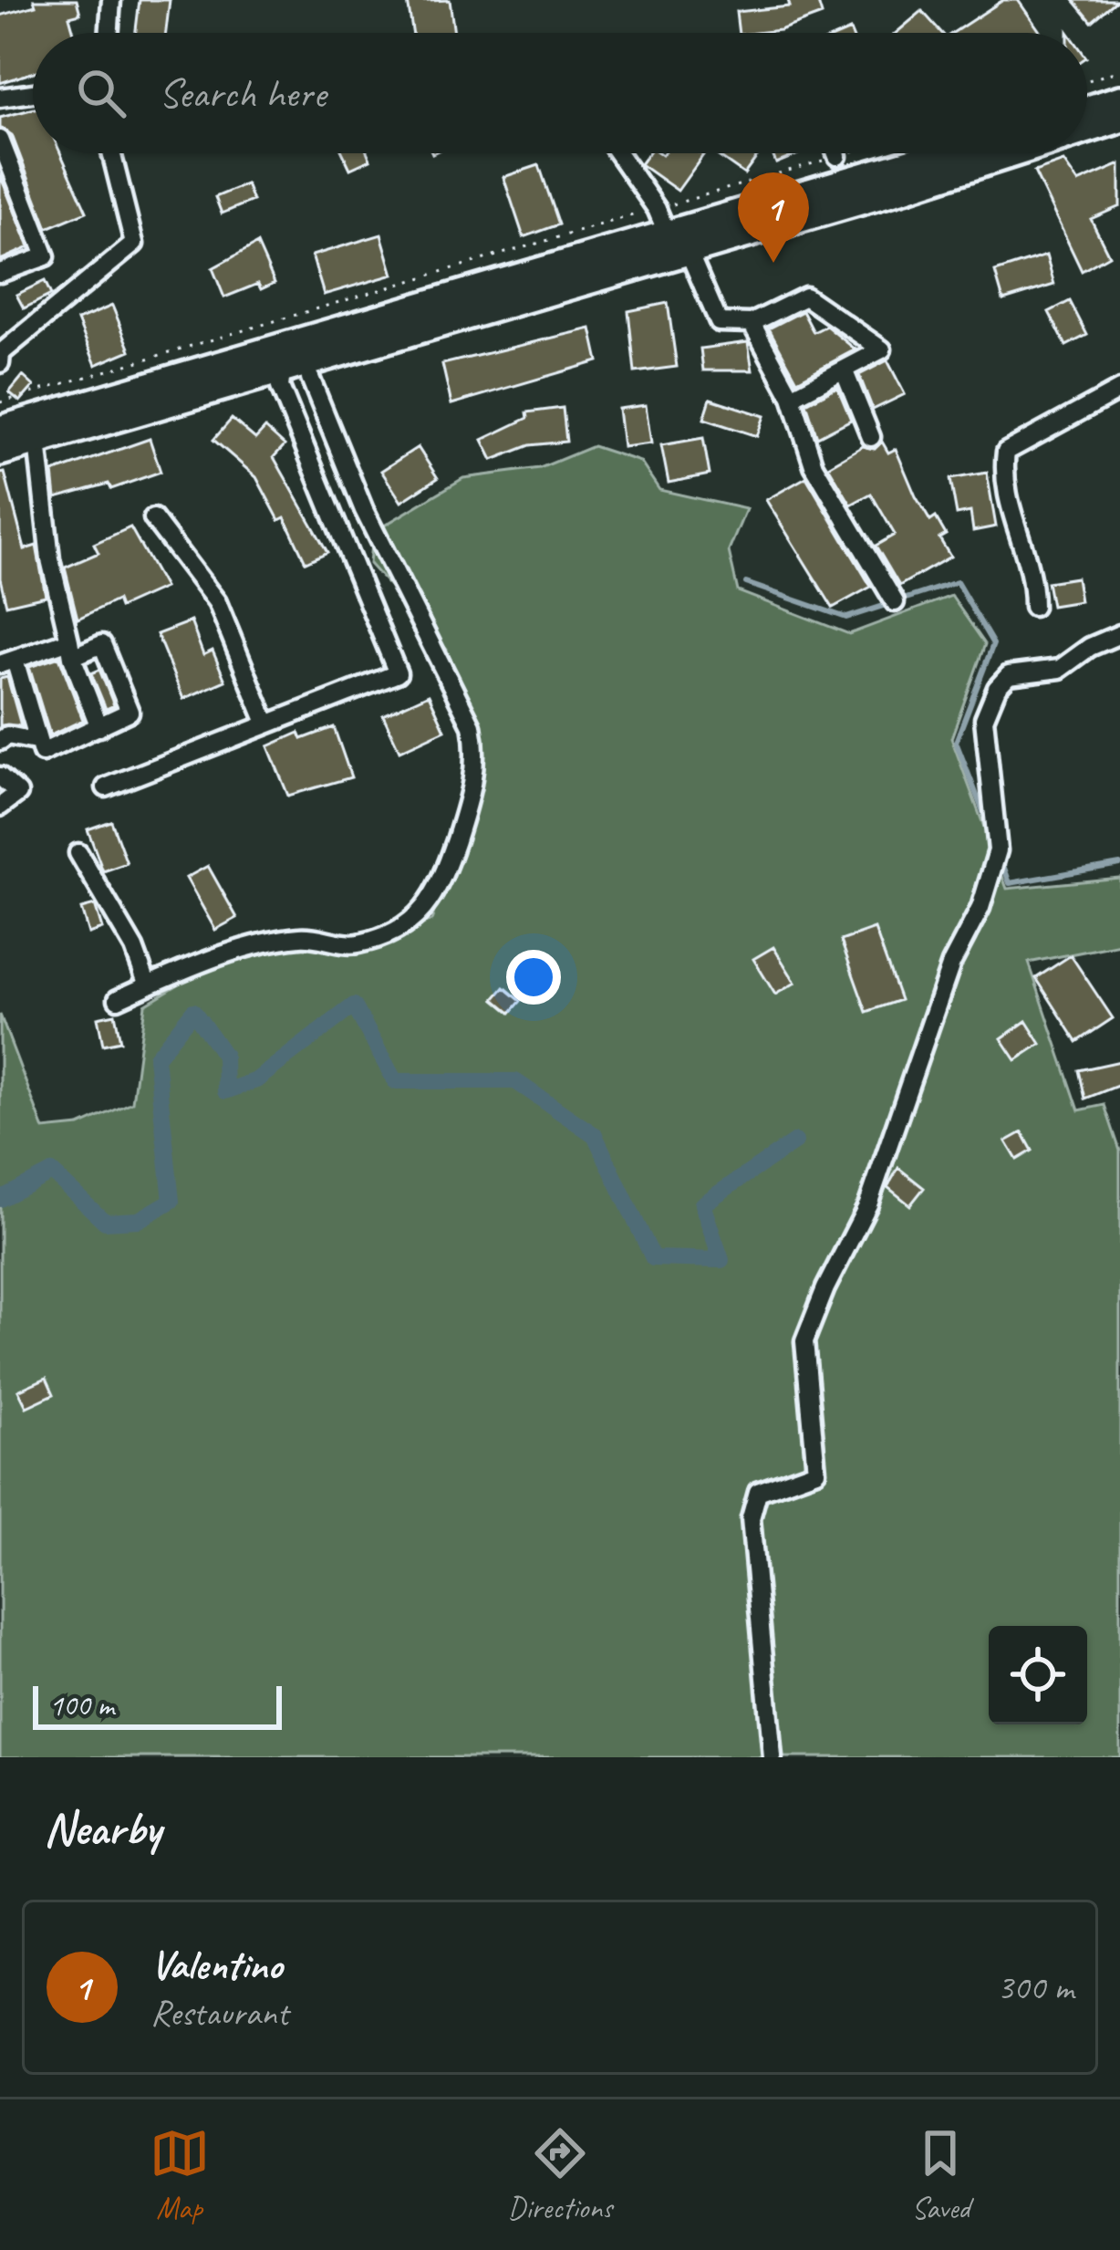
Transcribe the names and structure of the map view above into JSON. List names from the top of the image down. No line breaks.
{"scale_bar":"100 m","page":{"search":"Search here","pins":"1","scale":"100 m","heading":"Nearby","list":[{"mark":"1","name":"Valentino","note":"Restaurant","value":"300 m"}],"nav":["Map","Directions","Saved"]}}
